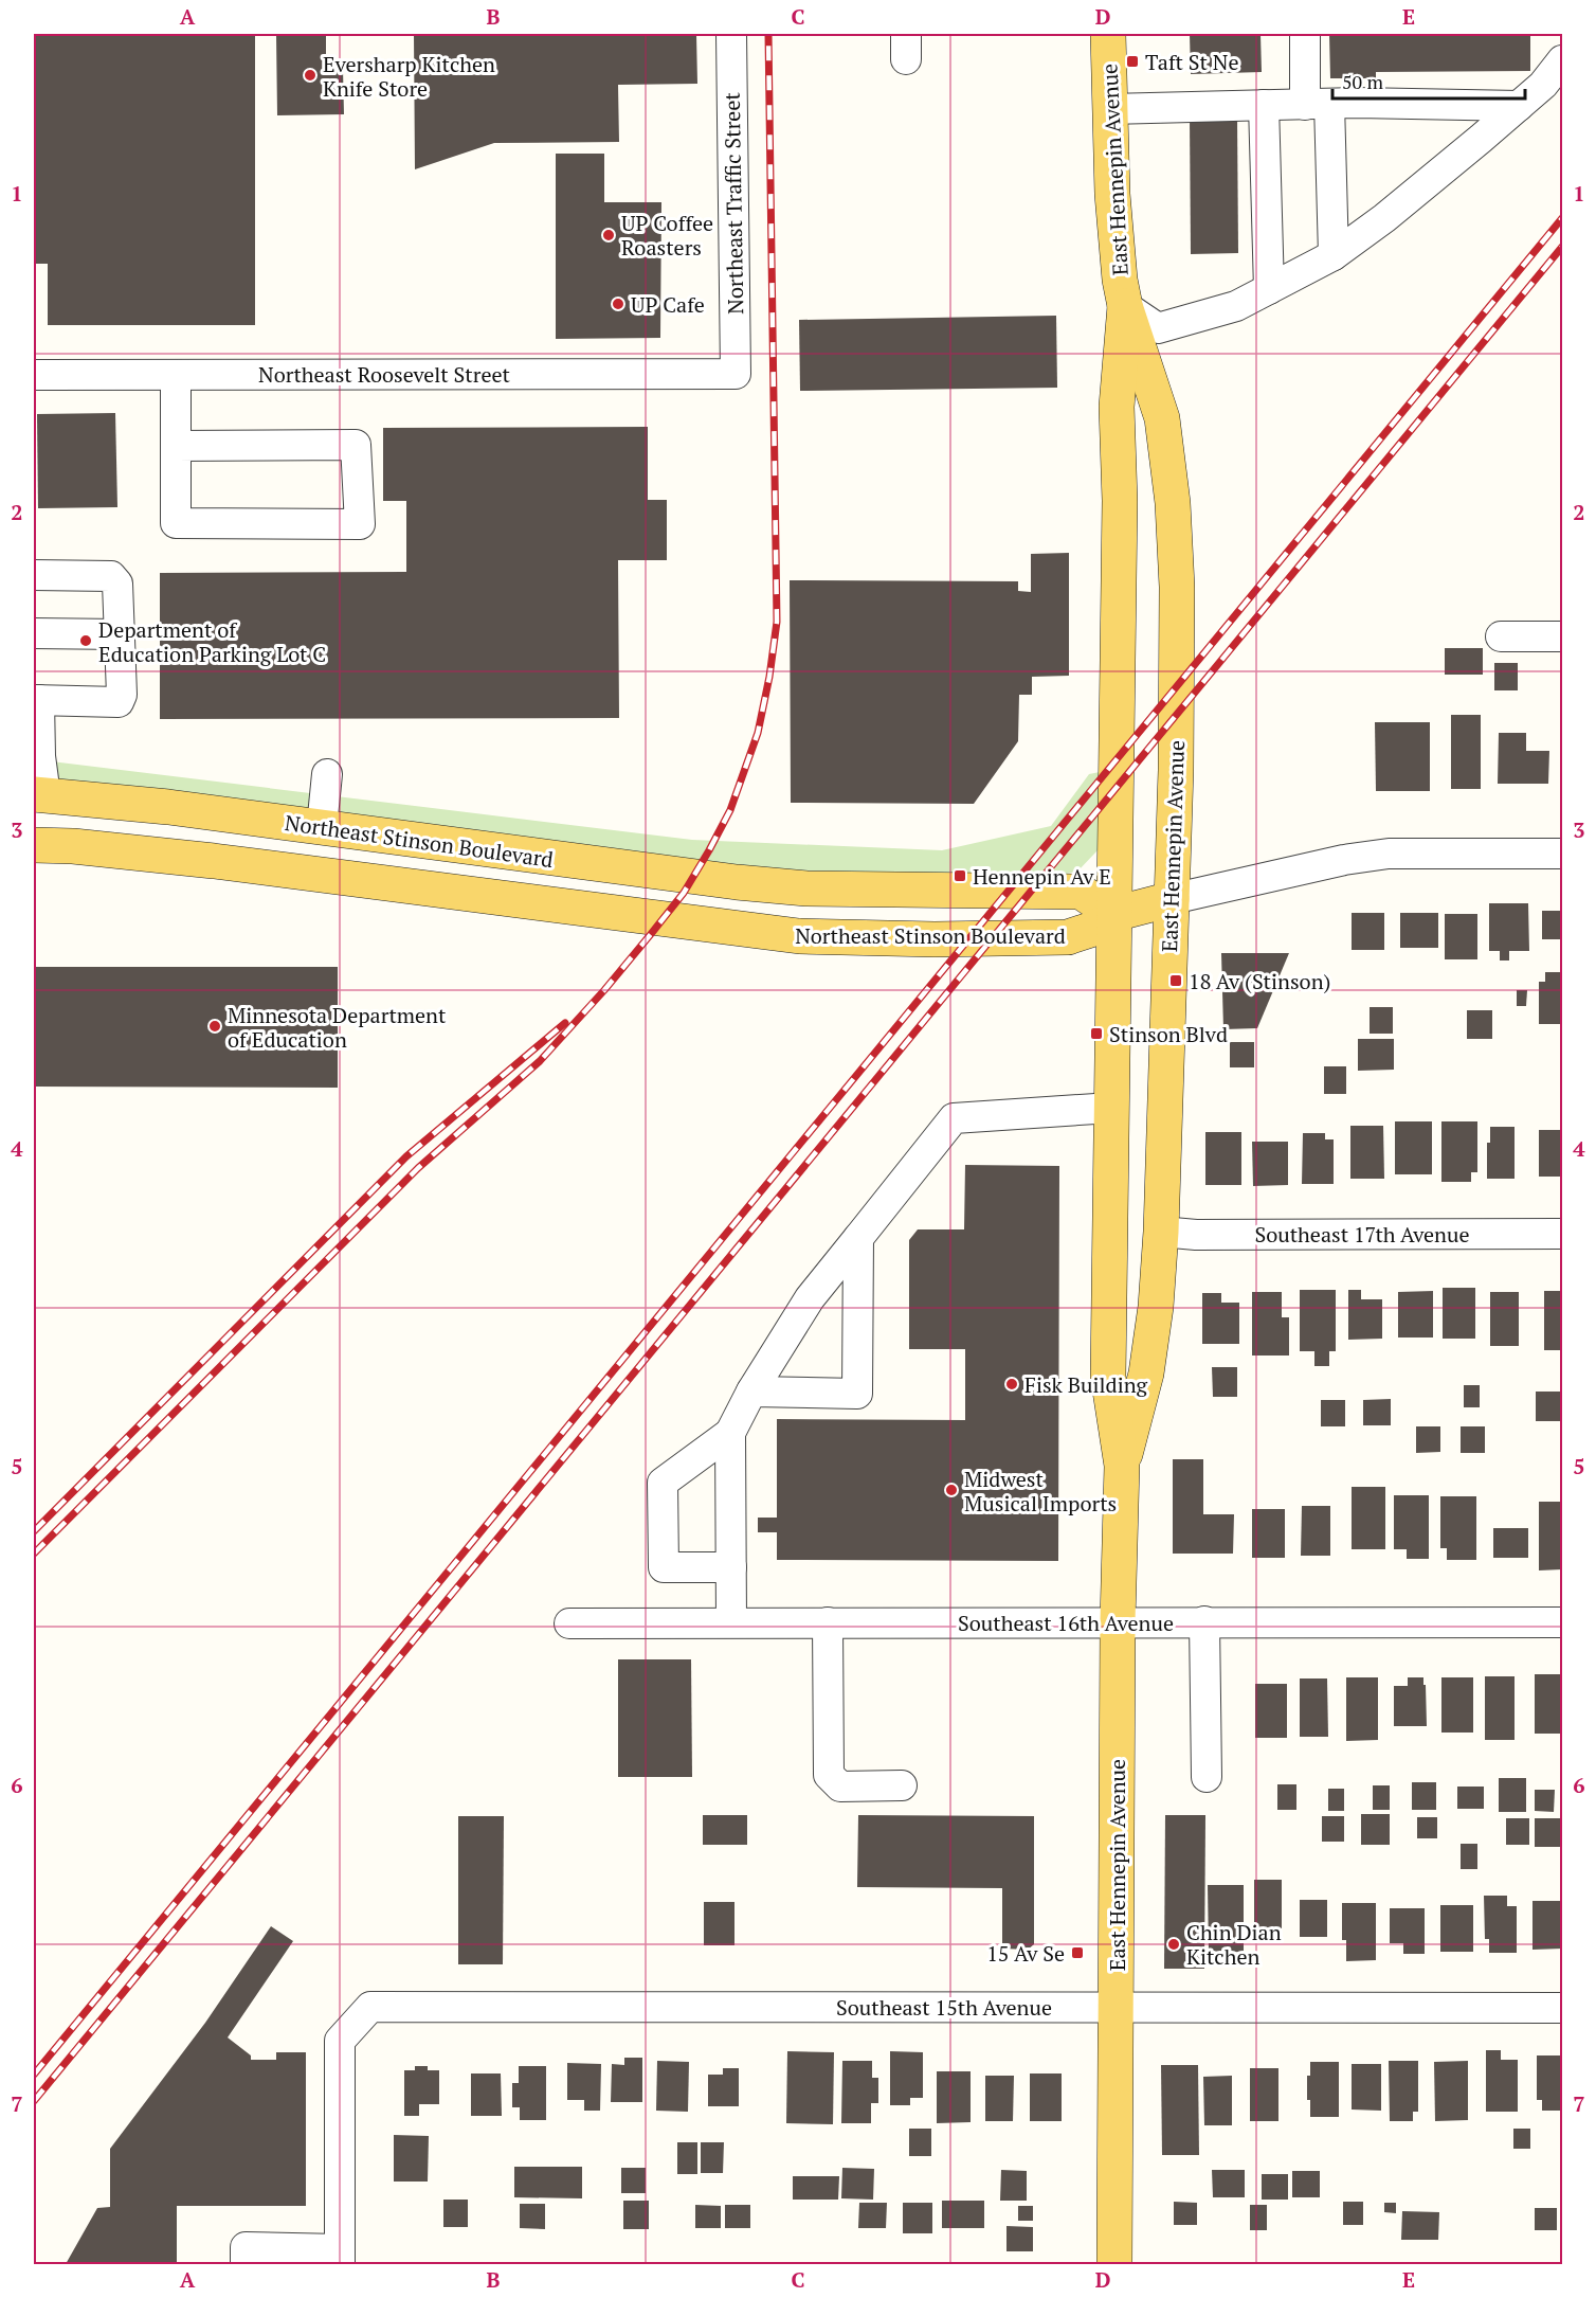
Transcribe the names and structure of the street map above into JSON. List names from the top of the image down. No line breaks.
{"streets":{"main road":["East Hennepin Avenue","Northeast Stinson Boulevard"],"street":["Northeast Traffic Street","Northeast Roosevelt Street","Southeast 17th Avenue","Southeast 16th Avenue","Southeast 15th Avenue"]},"crossings":[["East Hennepin Avenue","Northeast Stinson Boulevard"],["East Hennepin Avenue","Southeast 17th Avenue"],["East Hennepin Avenue","Southeast 16th Avenue"],["East Hennepin Avenue","Southeast 15th Avenue"],["Northeast Traffic Street","Northeast Roosevelt Street"]],"places":{"transit":["Taft St Ne","Hennepin Av E","18 Av (Stinson)","Stinson Blvd","15 Av Se"],"other":["Eversharp Kitchen Knife Store","UP Coffee Roasters","UP Cafe","Department of Education Parking Lot C","Minnesota Department of Education","Fisk Building","Midwest Musical Imports","Chin Dian Kitchen"]},"scale_bar":"50 m","grid":{"columns":["A","B","C","D","E"],"rows":["1","2","3","4","5","6","7"]}}
